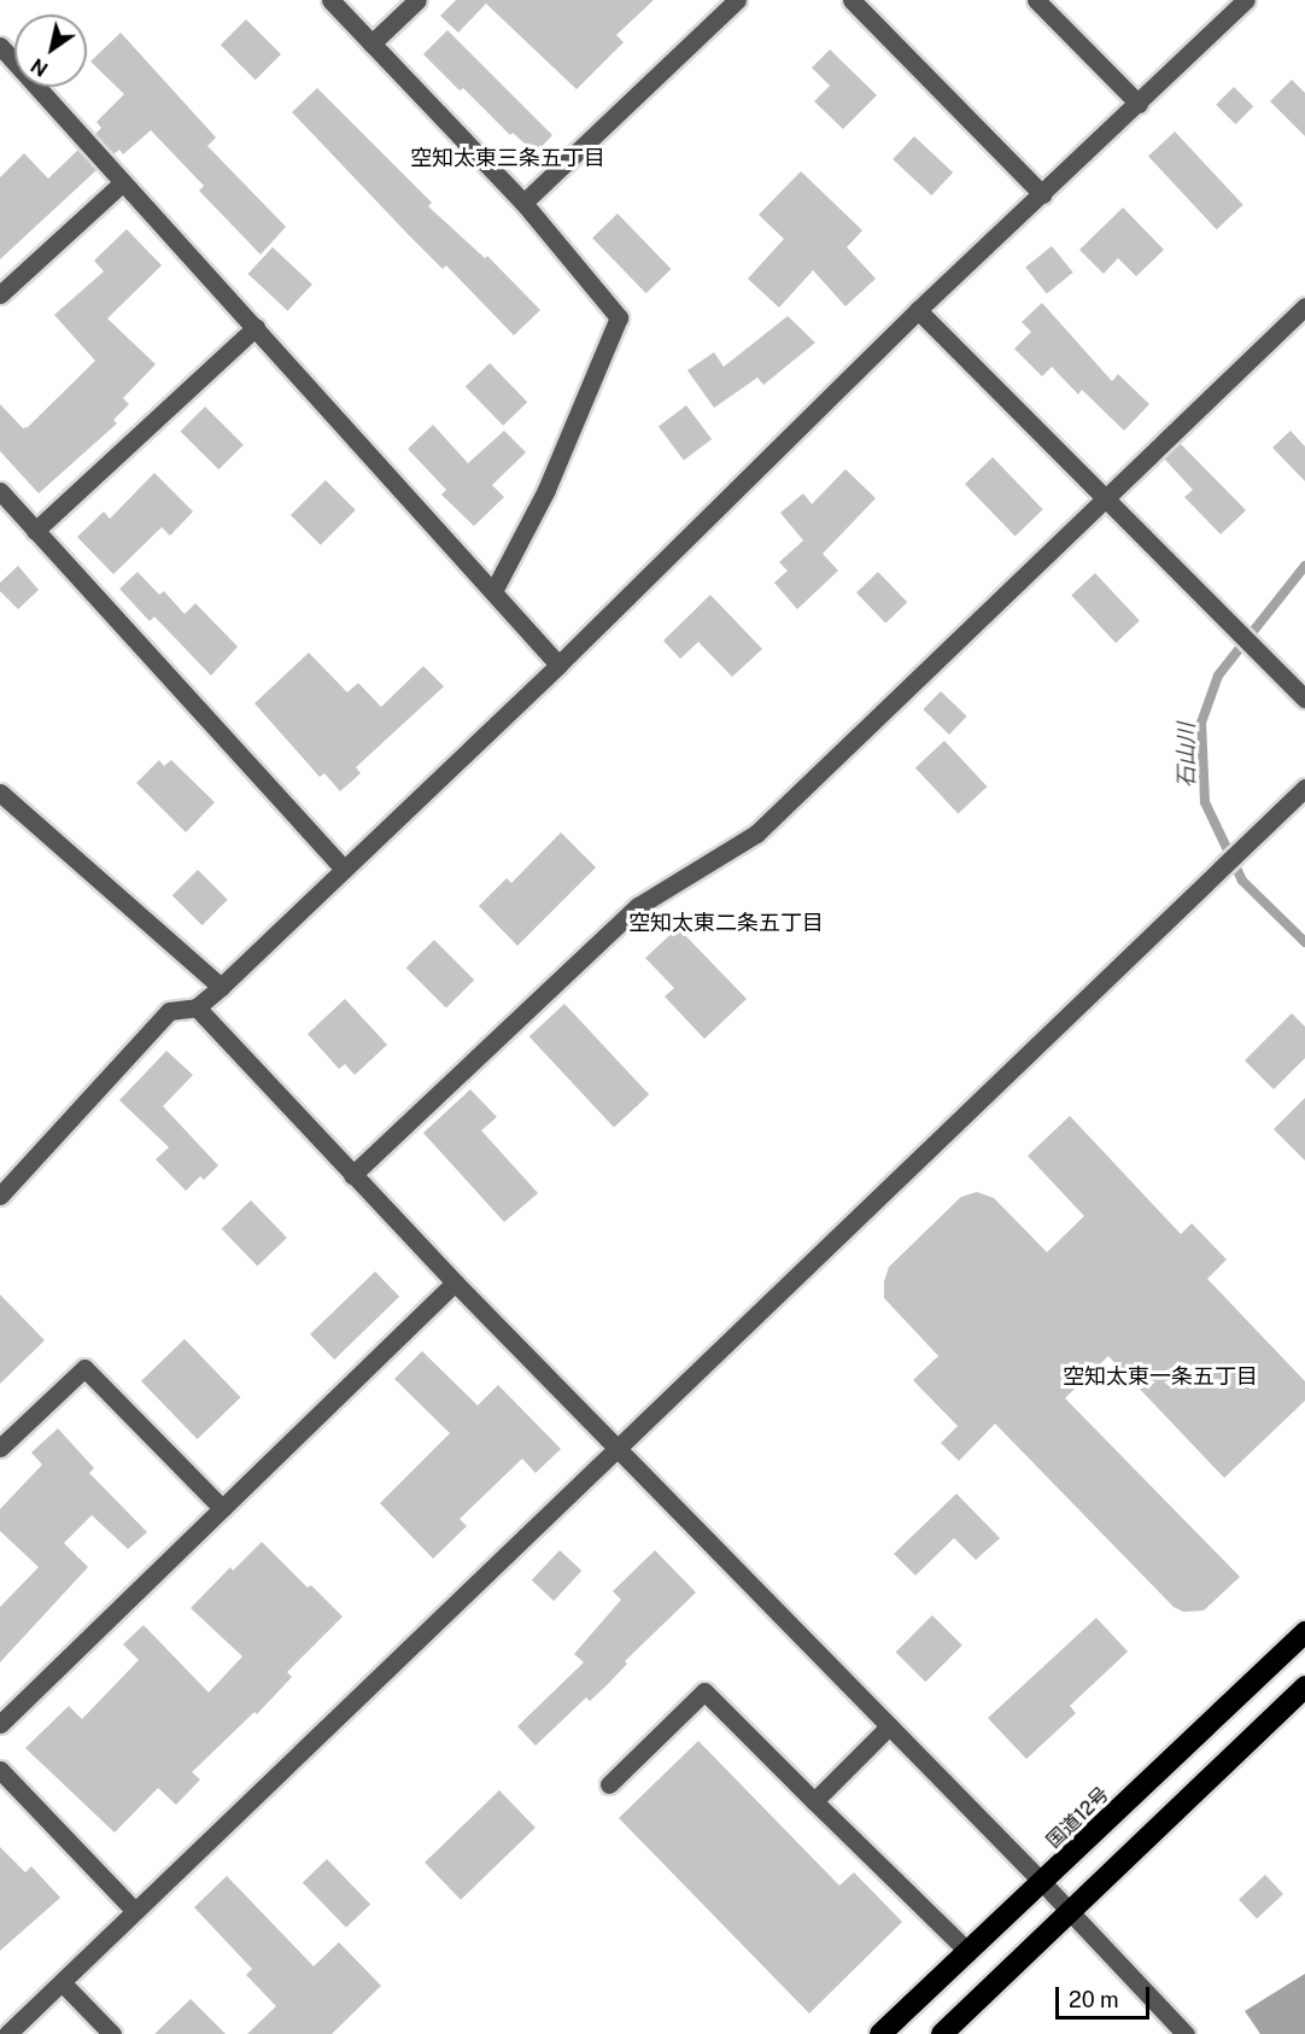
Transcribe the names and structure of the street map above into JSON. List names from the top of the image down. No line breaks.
{"streets":{"highway":["国道12号"]},"districts":["空知太東三条五丁目","空知太東二条五丁目","空知太東一条五丁目"],"water":["石山川"],"scale_bar":"20 m","north":"bottom left"}
